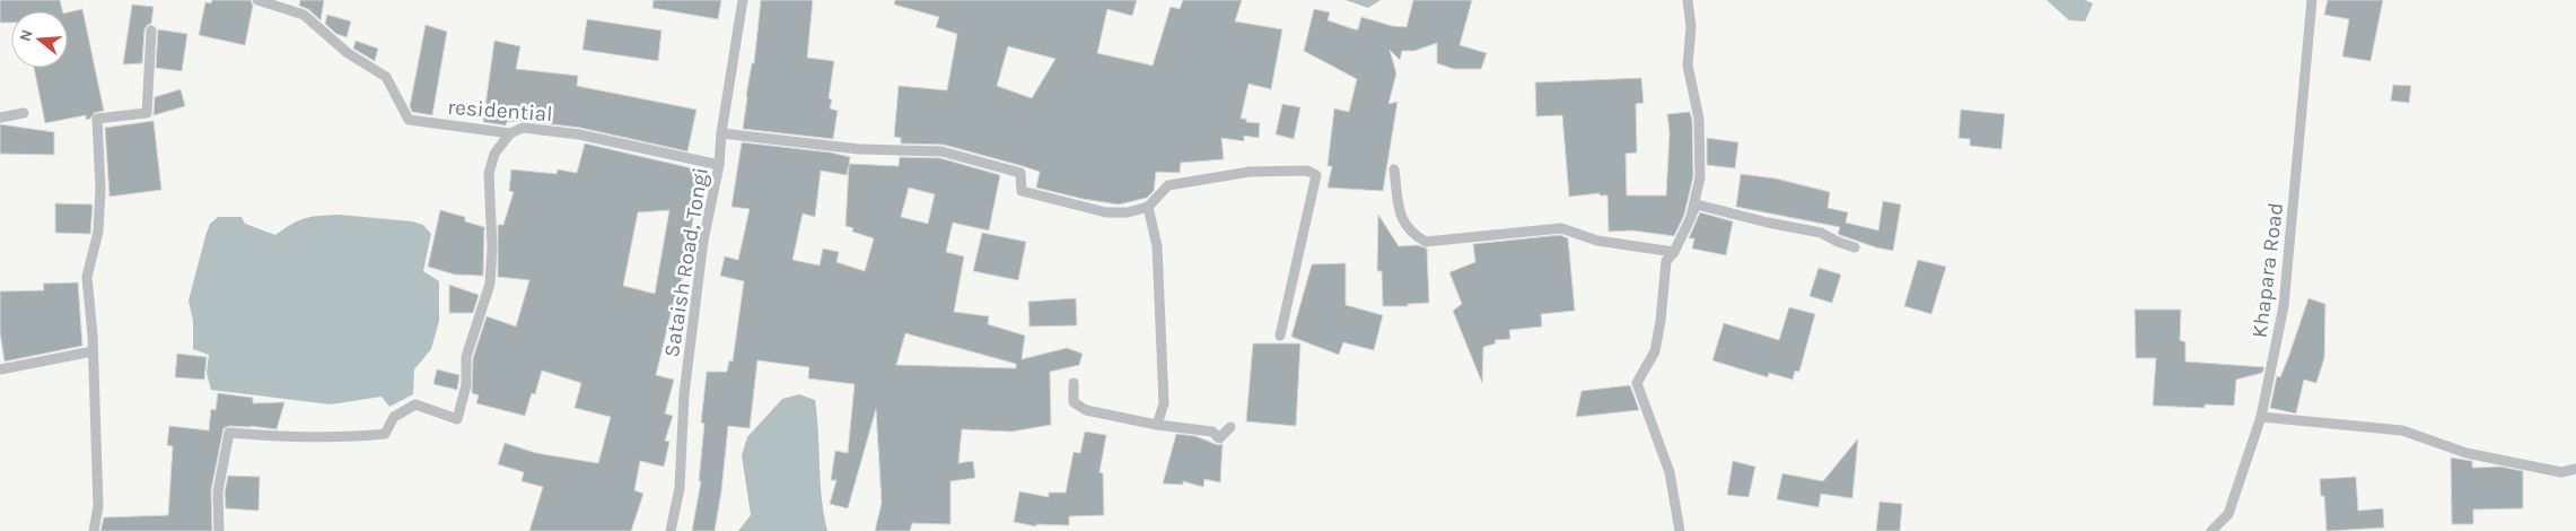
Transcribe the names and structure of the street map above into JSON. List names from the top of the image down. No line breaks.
{"streets":{"street":["residential","Sataish Road, Tongi","Khapara Road"]},"crossings":[["residential","Sataish Road, Tongi"]],"north":"left"}
